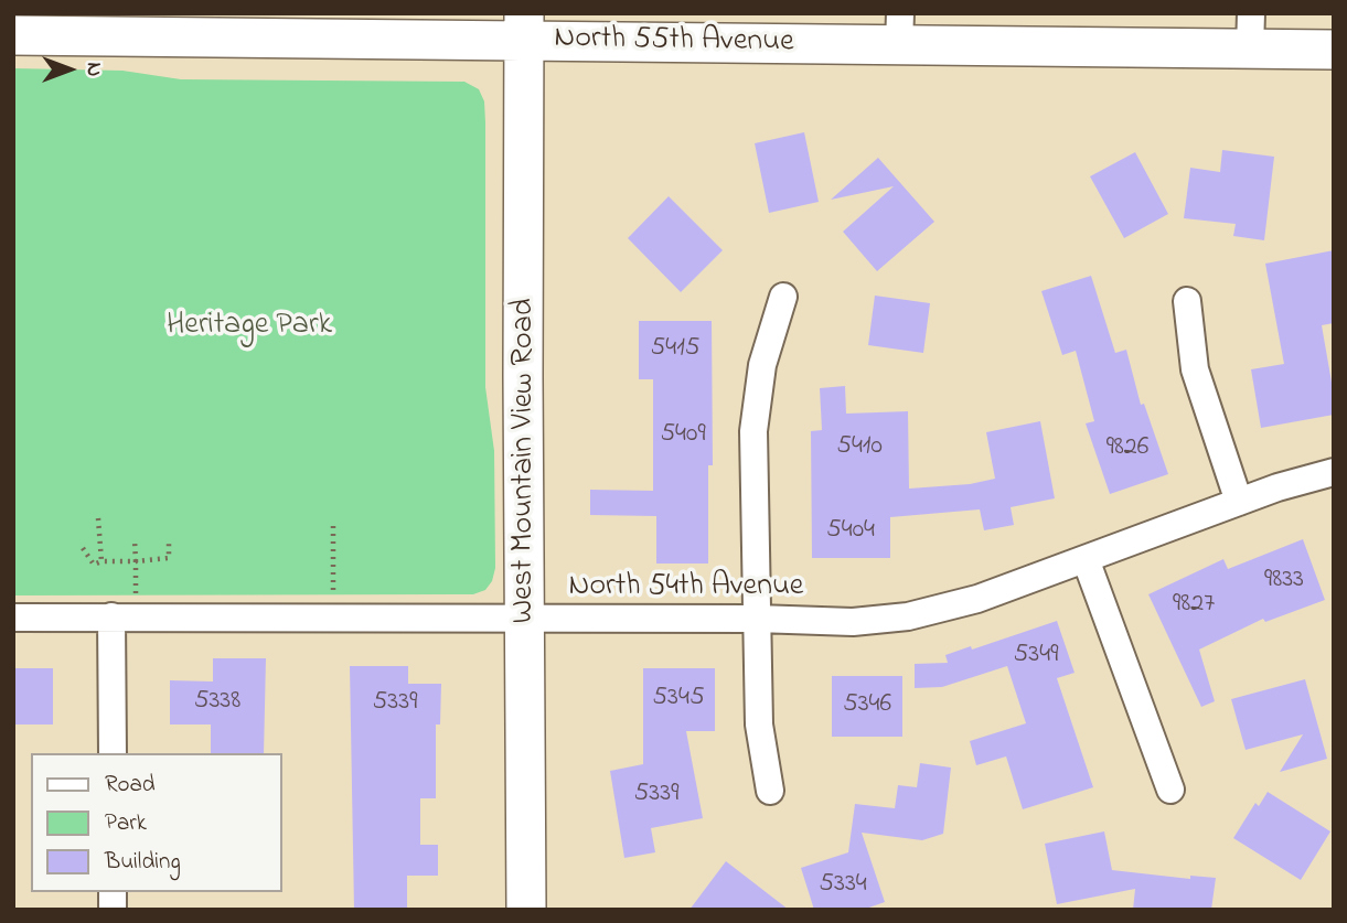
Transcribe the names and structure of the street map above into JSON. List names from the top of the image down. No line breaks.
{"streets":{"street":["North 55th Avenue","West Mountain View Road","North 54th Avenue"]},"crossings":[["North 55th Avenue","West Mountain View Road"],["West Mountain View Road","North 54th Avenue"]],"parks":["Heritage Park"],"house_numbers":["5415","5409","5410","9826","5404","9833","9827","5349","5345","5338","5339","5346","5339","5334"],"legend":["Road","Park","Building"],"north":"right"}
